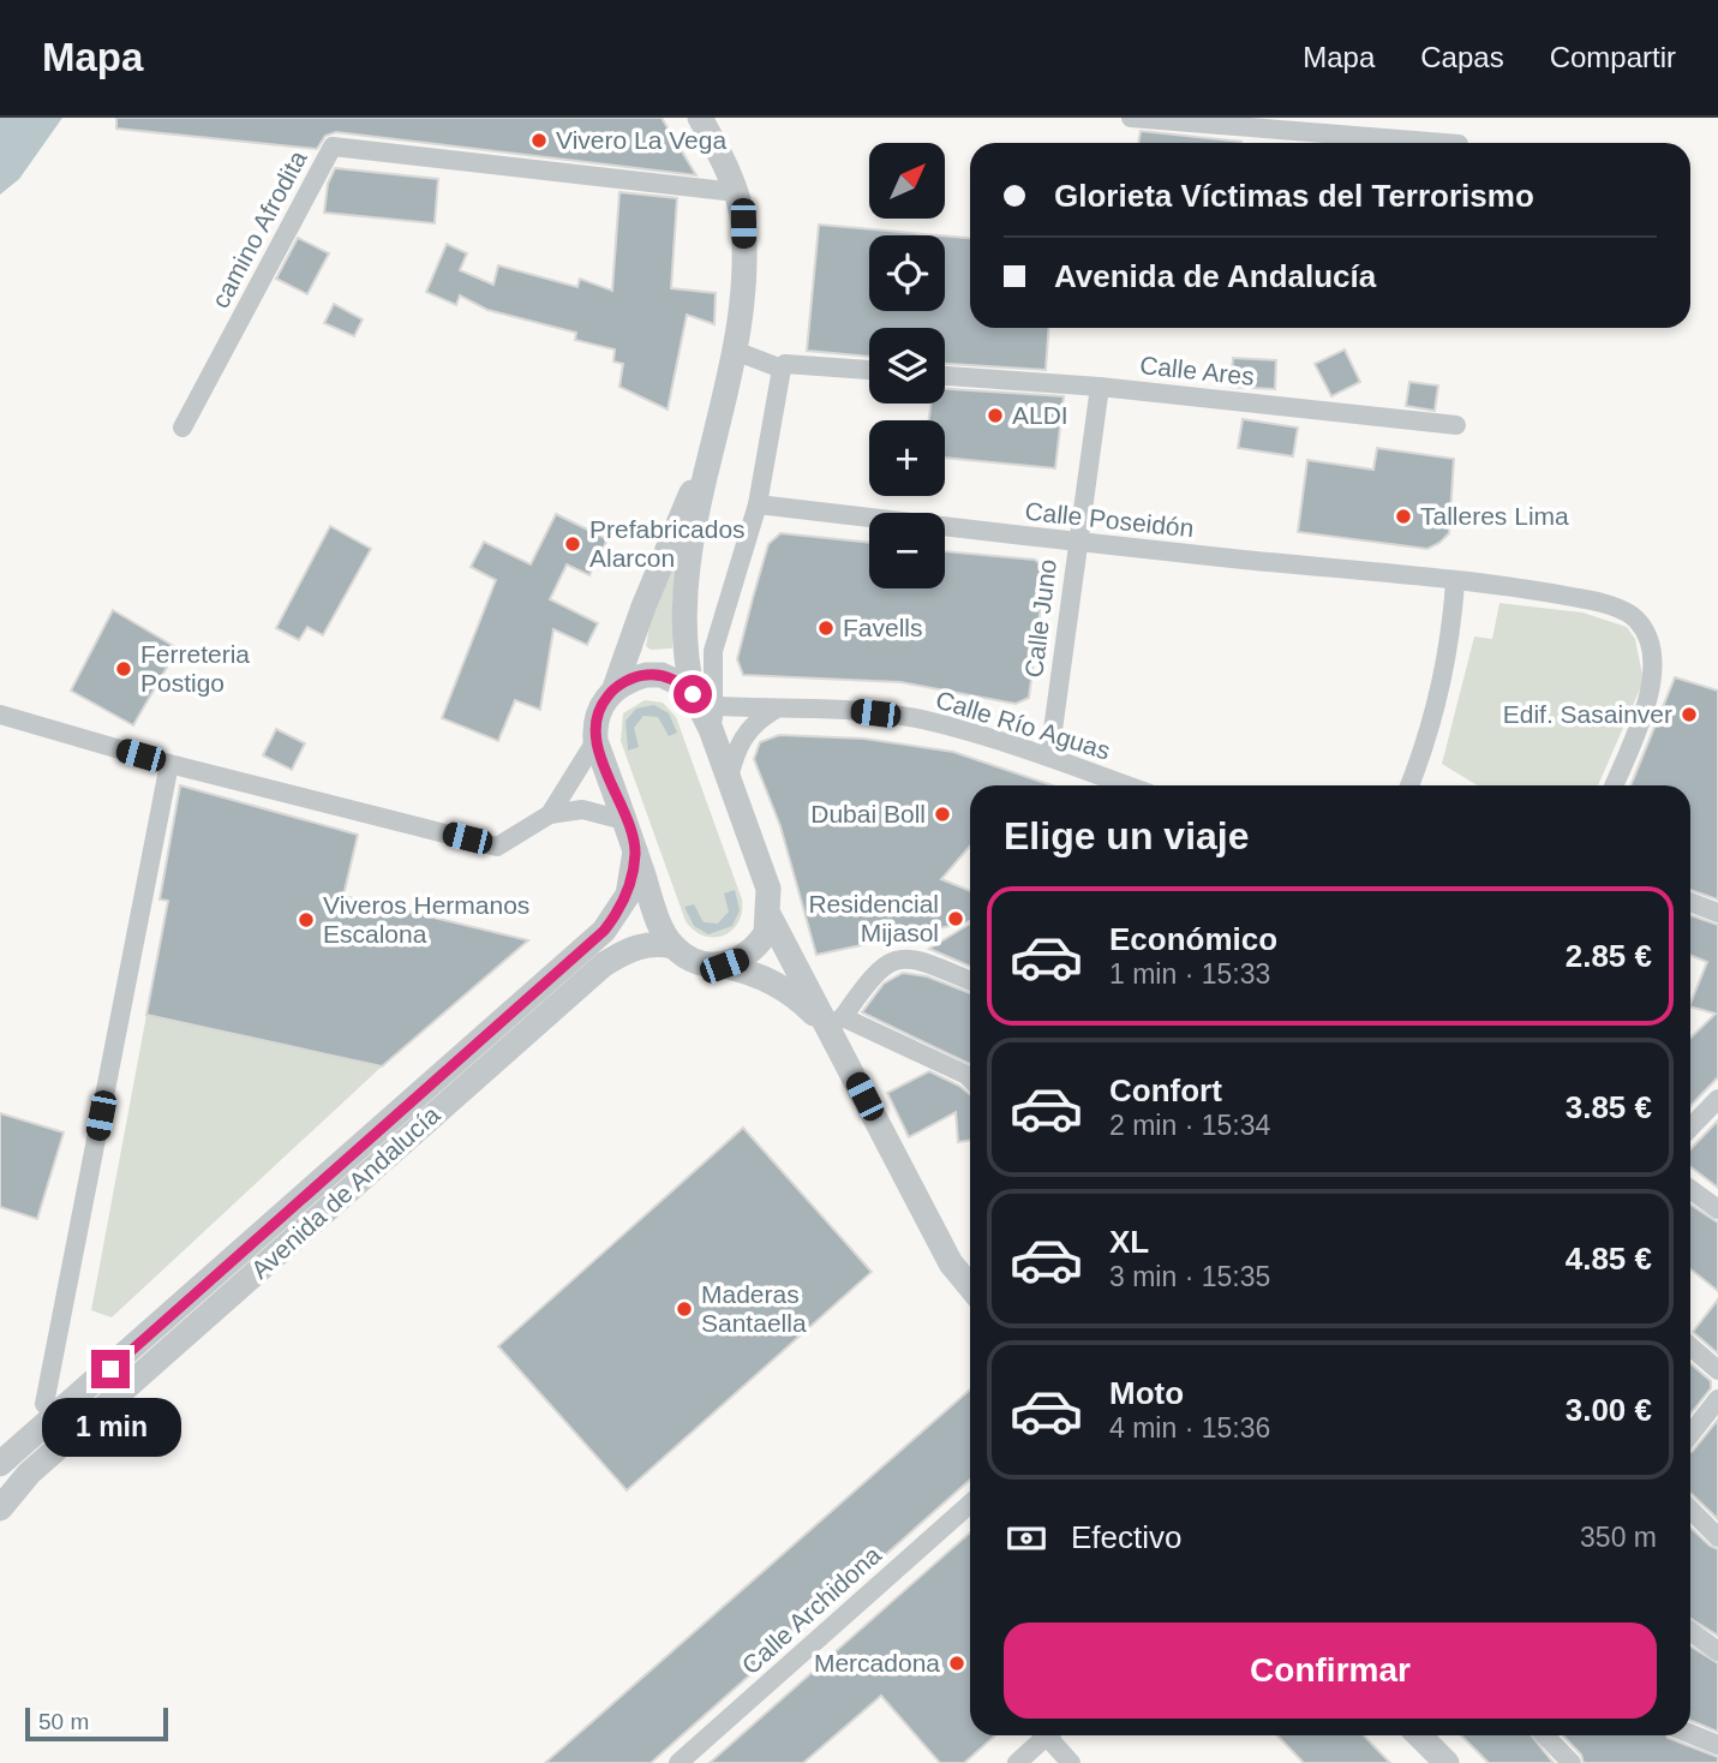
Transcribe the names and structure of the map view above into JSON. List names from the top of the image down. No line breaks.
{"streets":{"street":["camino Afrodita","Calle Ares","Calle Poseidón","Calle Juno","Calle Río Aguas","Avenida de Andalucía","Calle Archidona"]},"crossings":[["Calle Ares","Calle Juno"],["Calle Poseidón","Calle Juno"],["Calle Juno","Calle Río Aguas"]],"places":["Vivero La Vega","ALDI","Talleres Lima","Prefabricados Alarcon","Favells","Ferreteria Postigo","Edif. Sasainver","Dubai Boll","Residencial Mijasol","Viveros Hermanos Escalona","Maderas Santaella","Mercadona"],"scale_bar":"50 m","north":"top right","page":{"header":"Mapa","nav":["Mapa","Capas","Compartir"],"map_buttons":["+","−"],"banner":["Glorieta Víctimas del Terrorismo","Avenida de Andalucía"],"heading":"Elige un viaje","list":[{"name":"Económico","note":"1 min · 15:33","value":"2.85 €"},{"name":"Confort","note":"2 min · 15:34","value":"3.85 €"},{"name":"XL","note":"3 min · 15:35","value":"4.85 €"},{"name":"Moto","note":"4 min · 15:36","value":"3.00 €"}],"bubble":"1 min","pay":["Efectivo","350 m"],"buttons":"Confirmar","scale":"50 m"}}
